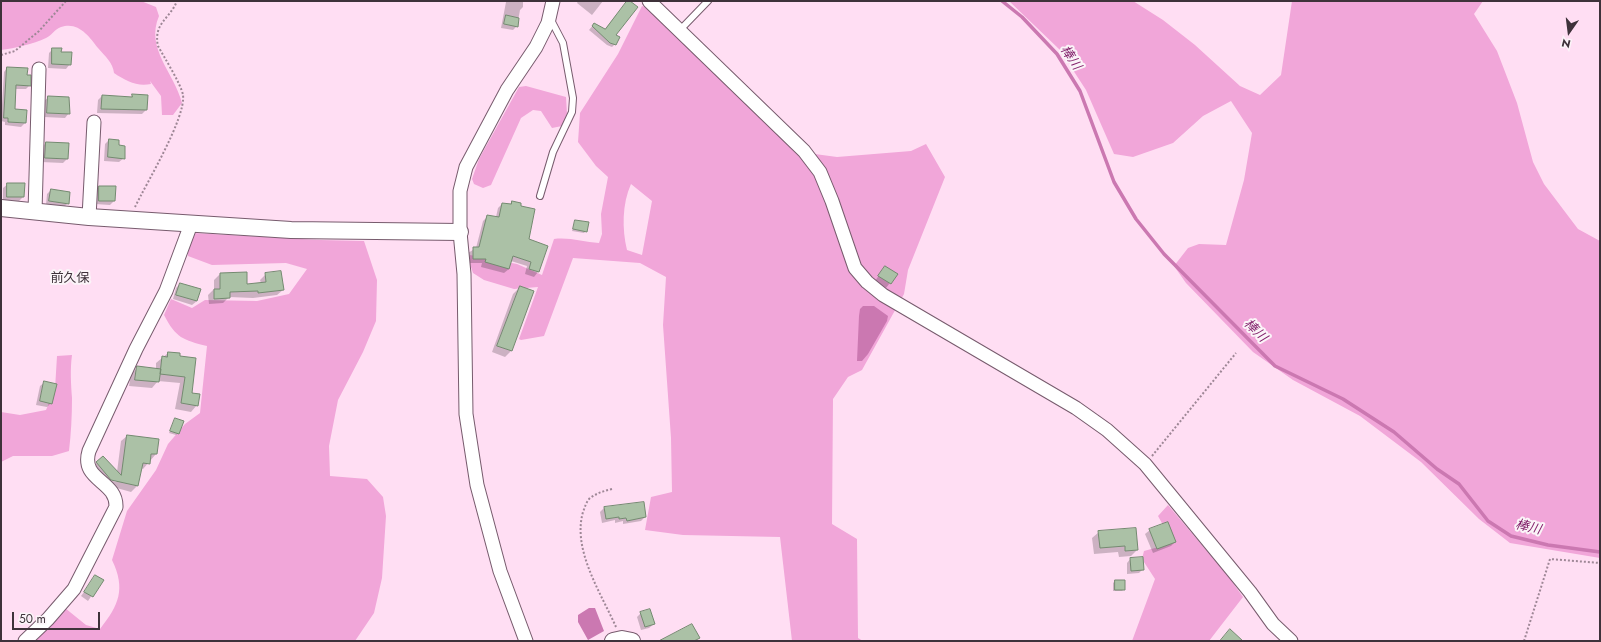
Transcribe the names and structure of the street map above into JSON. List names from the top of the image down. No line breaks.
{"districts":["前久保"],"water":["棒川"],"scale_bar":"50 m","north":"bottom"}
